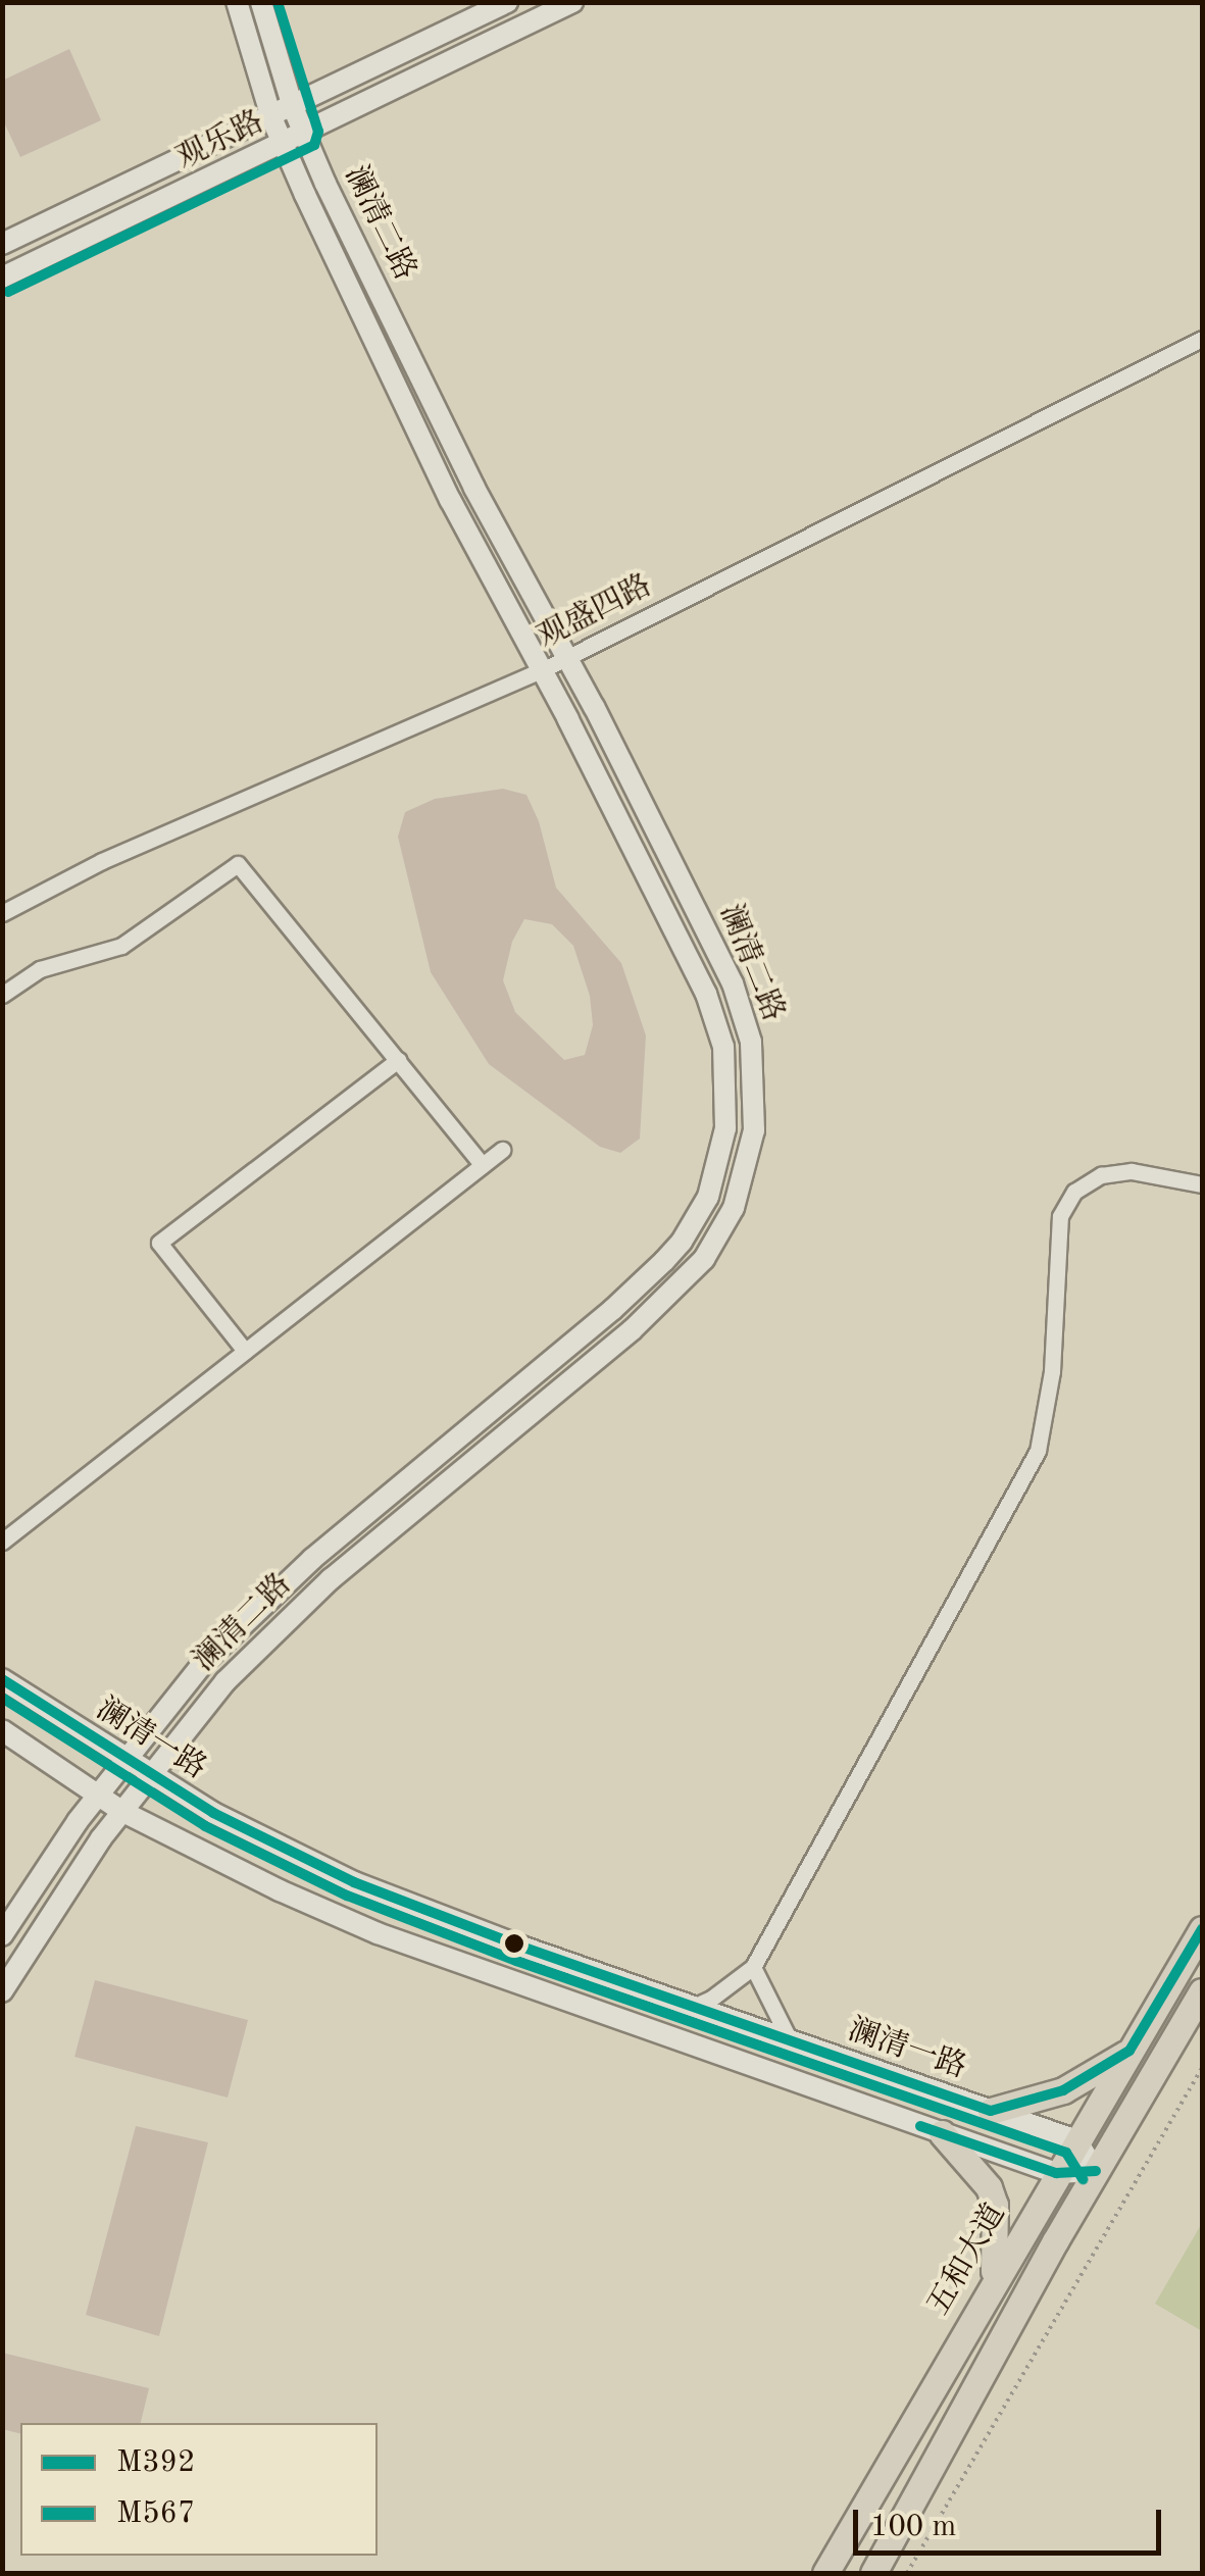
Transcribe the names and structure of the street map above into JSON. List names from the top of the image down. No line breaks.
{"streets":{"main road":["五和大道"],"street":["观乐路","澜清二路","观盛四路","澜清一路"]},"crossings":[["观乐路","澜清二路"],["澜清二路","观盛四路"],["澜清二路","澜清一路"],["澜清一路","五和大道"]],"lines":["transit line M567","transit line M392"],"legend":["M392","M567"],"scale_bar":"100 m"}
